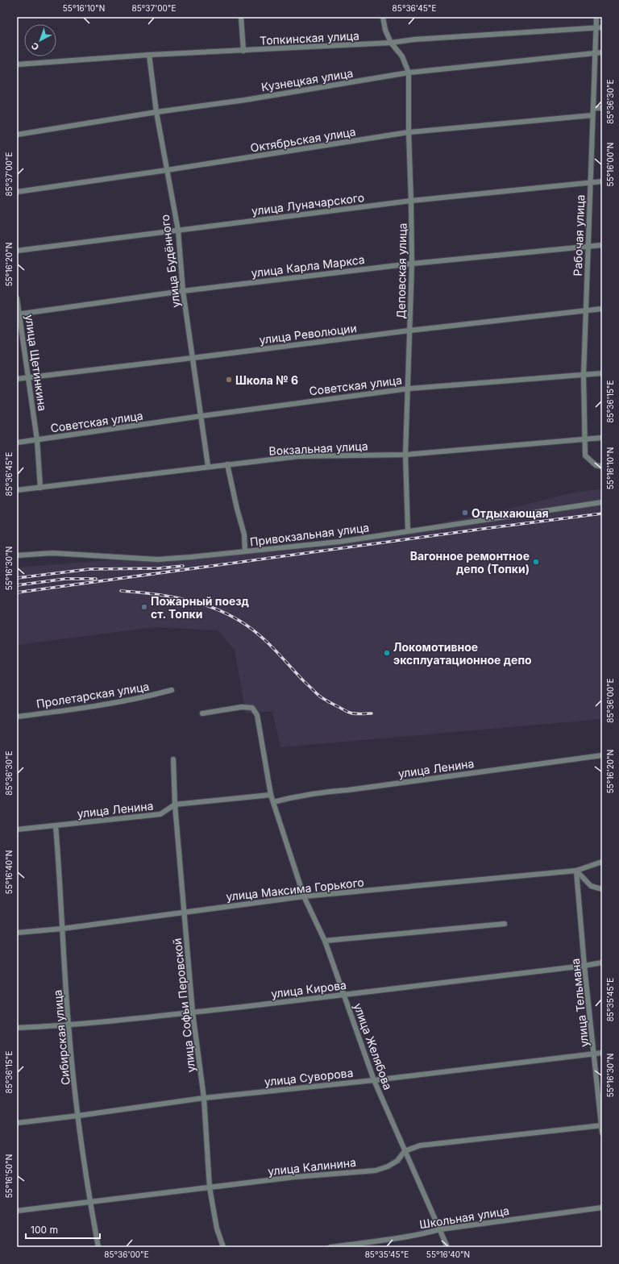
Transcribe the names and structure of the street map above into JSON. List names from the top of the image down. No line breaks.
{"streets":{"street":["Топкинская улица","Кузнецкая улица","Октябрьская улица","улица Луначарского","Рабочая улица","улица Будённого","улица Карла Маркса","Деповская улица","улица Революции","улица Щетинкина","Советская улица","Вокзальная улица","Привокзальная улица","Пролетарская улица","улица Ленина","улица Максима Горького","улица Кирова","улица Тельмана","улица Софьи Перовской","Сибирская улица","улица Желябова","улица Суворова","улица Калинина","Школьная улица"]},"crossings":[["Топкинская улица","Рабочая улица"],["Топкинская улица","улица Будённого"],["Топкинская улица","Деповская улица"],["Кузнецкая улица","Рабочая улица"],["Кузнецкая улица","улица Будённого"],["Кузнецкая улица","Деповская улица"],["Октябрьская улица","Рабочая улица"],["Октябрьская улица","улица Будённого"],["Октябрьская улица","Деповская улица"],["улица Луначарского","Рабочая улица"],["улица Луначарского","улица Будённого"],["улица Луначарского","Деповская улица"],["Рабочая улица","улица Карла Маркса"],["Рабочая улица","улица Революции"],["Рабочая улица","Советская улица"],["Рабочая улица","Вокзальная улица"],["улица Будённого","улица Карла Маркса"],["улица Будённого","улица Революции"],["улица Будённого","Советская улица"],["улица Будённого","Вокзальная улица"],["улица Карла Маркса","Деповская улица"],["улица Карла Маркса","улица Щетинкина"],["Деповская улица","улица Революции"],["Деповская улица","Советская улица"],["Деповская улица","Вокзальная улица"],["Деповская улица","Привокзальная улица"],["улица Революции","улица Щетинкина"],["улица Щетинкина","Советская улица"],["улица Щетинкина","Вокзальная улица"],["улица Ленина","улица Софьи Перовской"],["улица Ленина","Сибирская улица"],["улица Ленина","улица Желябова"],["улица Максима Горького","улица Тельмана"],["улица Максима Горького","улица Софьи Перовской"],["улица Максима Горького","Сибирская улица"],["улица Максима Горького","улица Желябова"],["улица Кирова","улица Тельмана"],["улица Кирова","улица Софьи Перовской"],["улица Кирова","Сибирская улица"],["улица Кирова","улица Желябова"],["улица Тельмана","улица Суворова"],["улица Тельмана","улица Калинина"],["улица Софьи Перовской","улица Суворова"],["улица Софьи Перовской","улица Калинина"],["Сибирская улица","улица Суворова"],["Сибирская улица","улица Калинина"],["улица Желябова","улица Суворова"],["улица Желябова","улица Калинина"],["улица Желябова","Школьная улица"]],"places":["Школа № 6","Отдыхающая","Вагонное ремонтное депо (Топки)","Пожарный поезд ст. Топки","Локомотивное эксплуатационное депо"],"scale_bar":"100 m","north":"bottom left","coordinates":["55°16'10\"N","85°37'00\"E","85°36'45\"E","85°36'30\"E","55°16'00\"N","55°16'20\"N","85°36'15\"E","55°16'30\"N","85°36'00\"E","55°16'40\"N","85°35'45\"E","55°16'50\"N"]}
